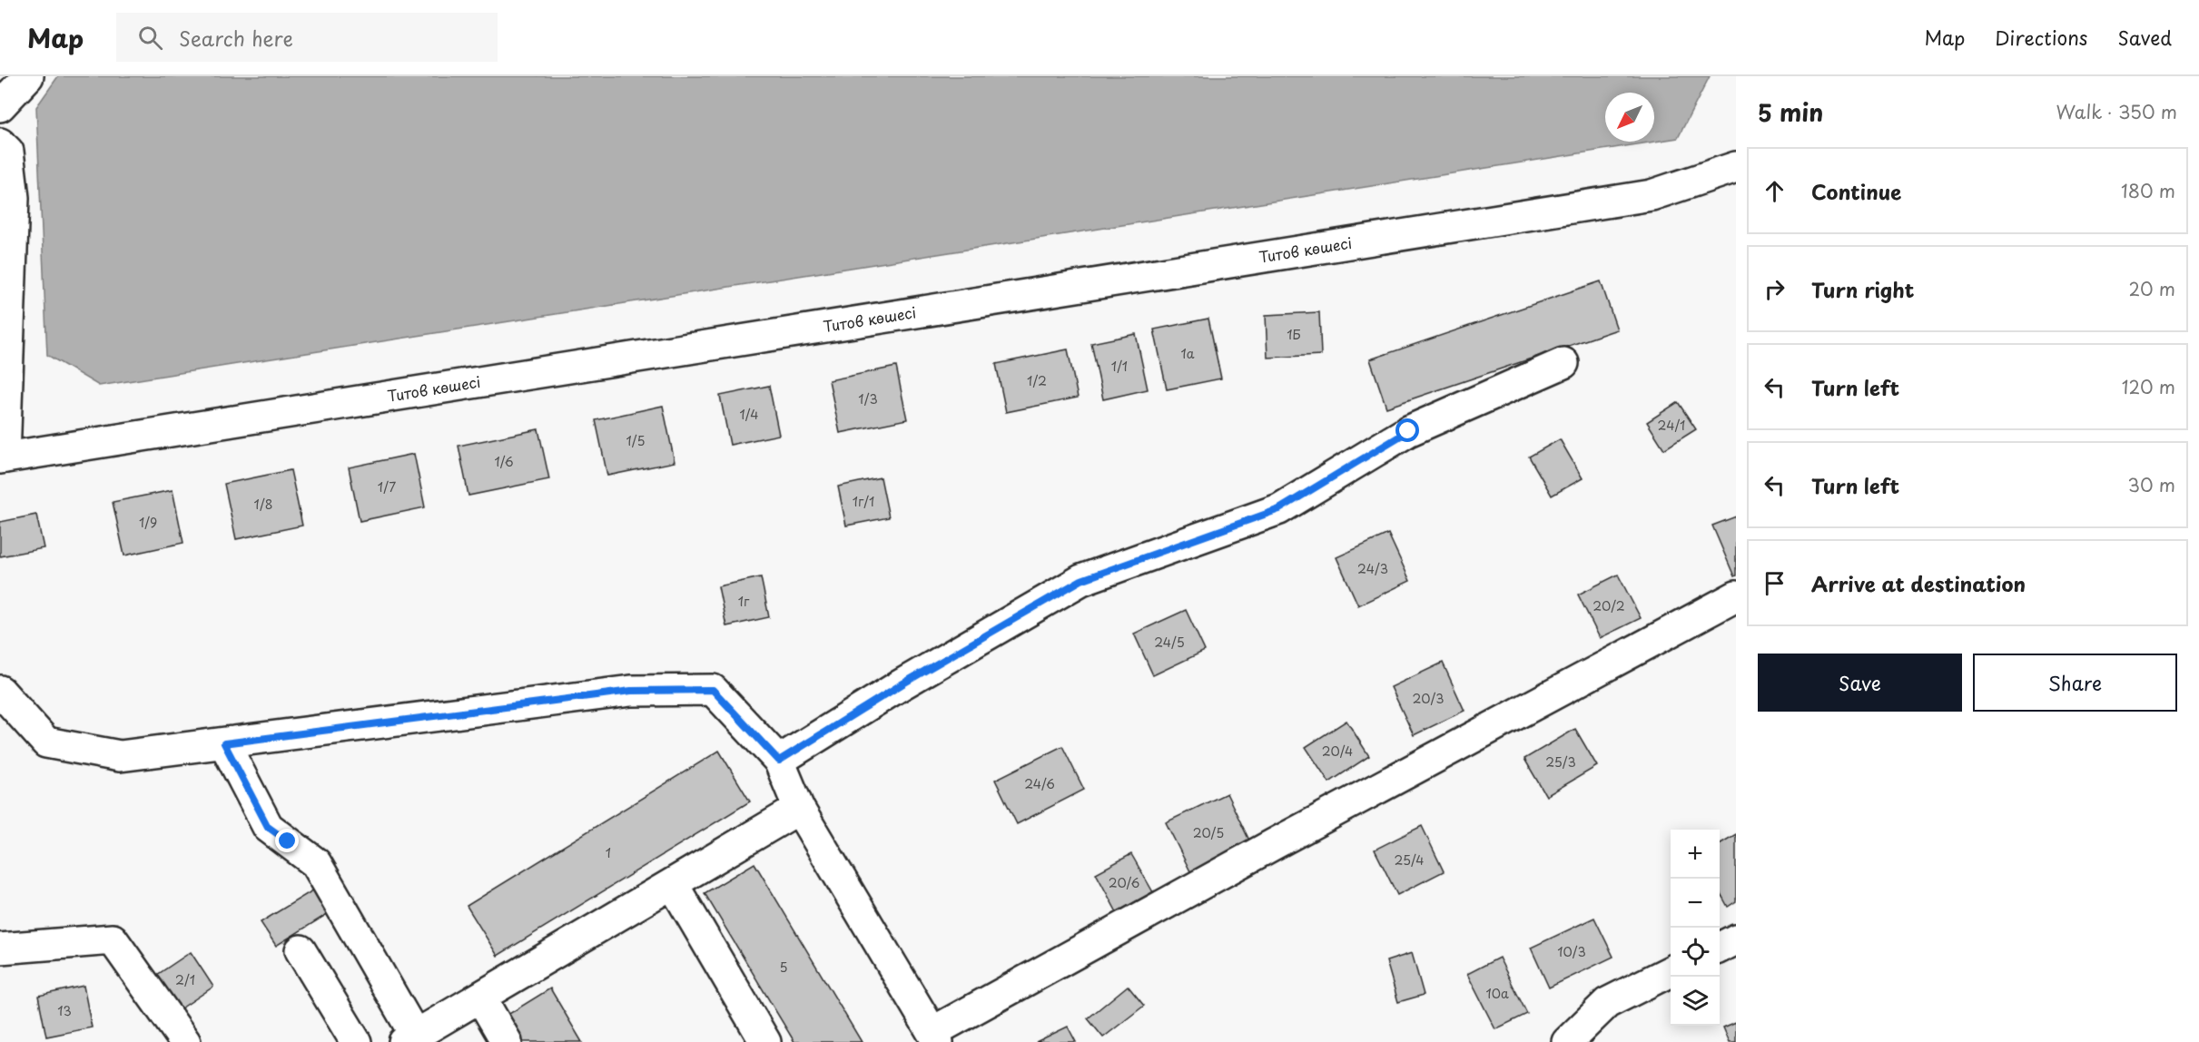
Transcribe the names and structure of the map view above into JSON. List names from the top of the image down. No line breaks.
{"streets":{"street":["Титов көшесі"]},"house_numbers":["1Б","1а","1/1","1/2","1/3","1/4","24/1","1/5","1/6","1/7","1г/1","1/8","1/9","24/3","1г","20/2","24/5","20/3","20/4","25/3","24/6","20/5","1","25/4","20/6","10/3","5","2/1","10а","13"],"north":"bottom left","page":{"header":"Map","search":"Search here","nav":["Map","Directions","Saved"],"heading":["5 min","Walk · 350 m"],"list":[["Continue","180 m"],["Turn right","20 m"],["Turn left","120 m"],["Turn left","30 m"],"Arrive at destination"],"buttons":["Save","Share"],"map_buttons":["+","−"]}}
